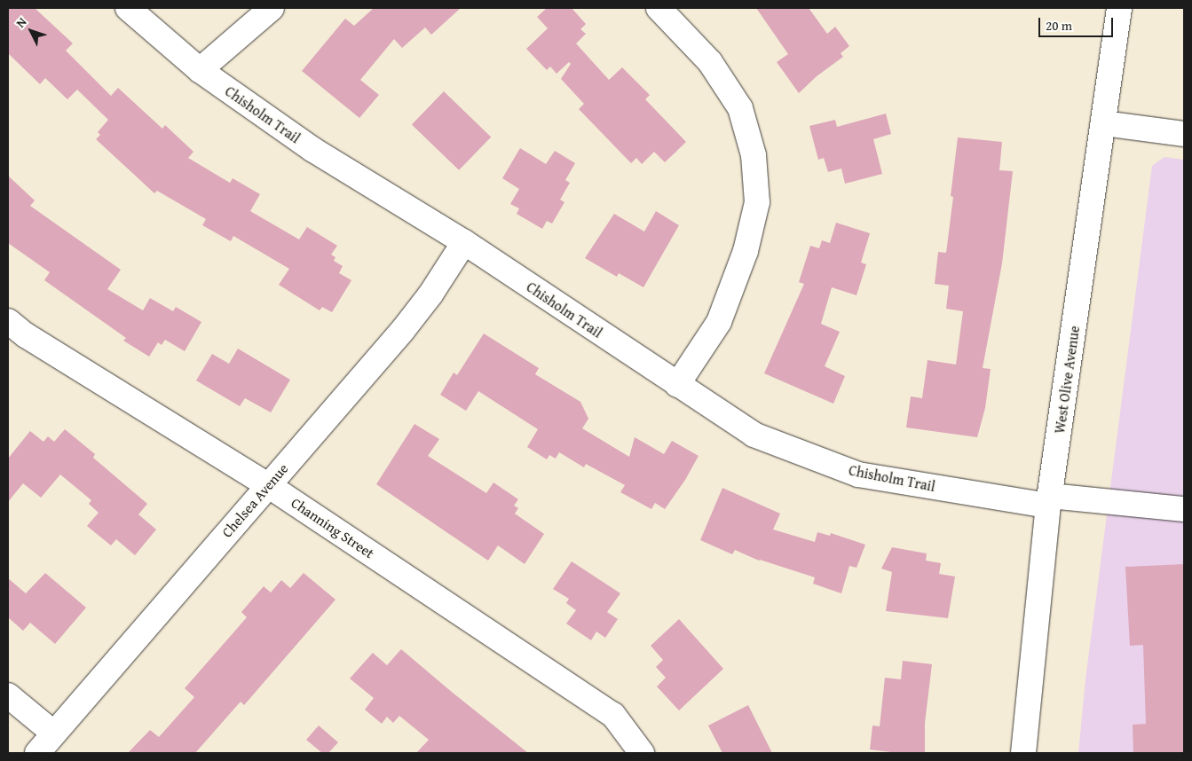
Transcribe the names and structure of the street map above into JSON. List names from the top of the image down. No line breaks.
{"streets":{"street":["Chisholm Trail","West Olive Avenue","Chelsea Avenue","Channing Street"]},"crossings":[["Chisholm Trail","West Olive Avenue"],["Chisholm Trail","Chelsea Avenue"],["Chelsea Avenue","Channing Street"]],"scale_bar":"20 m","north":"top left"}
